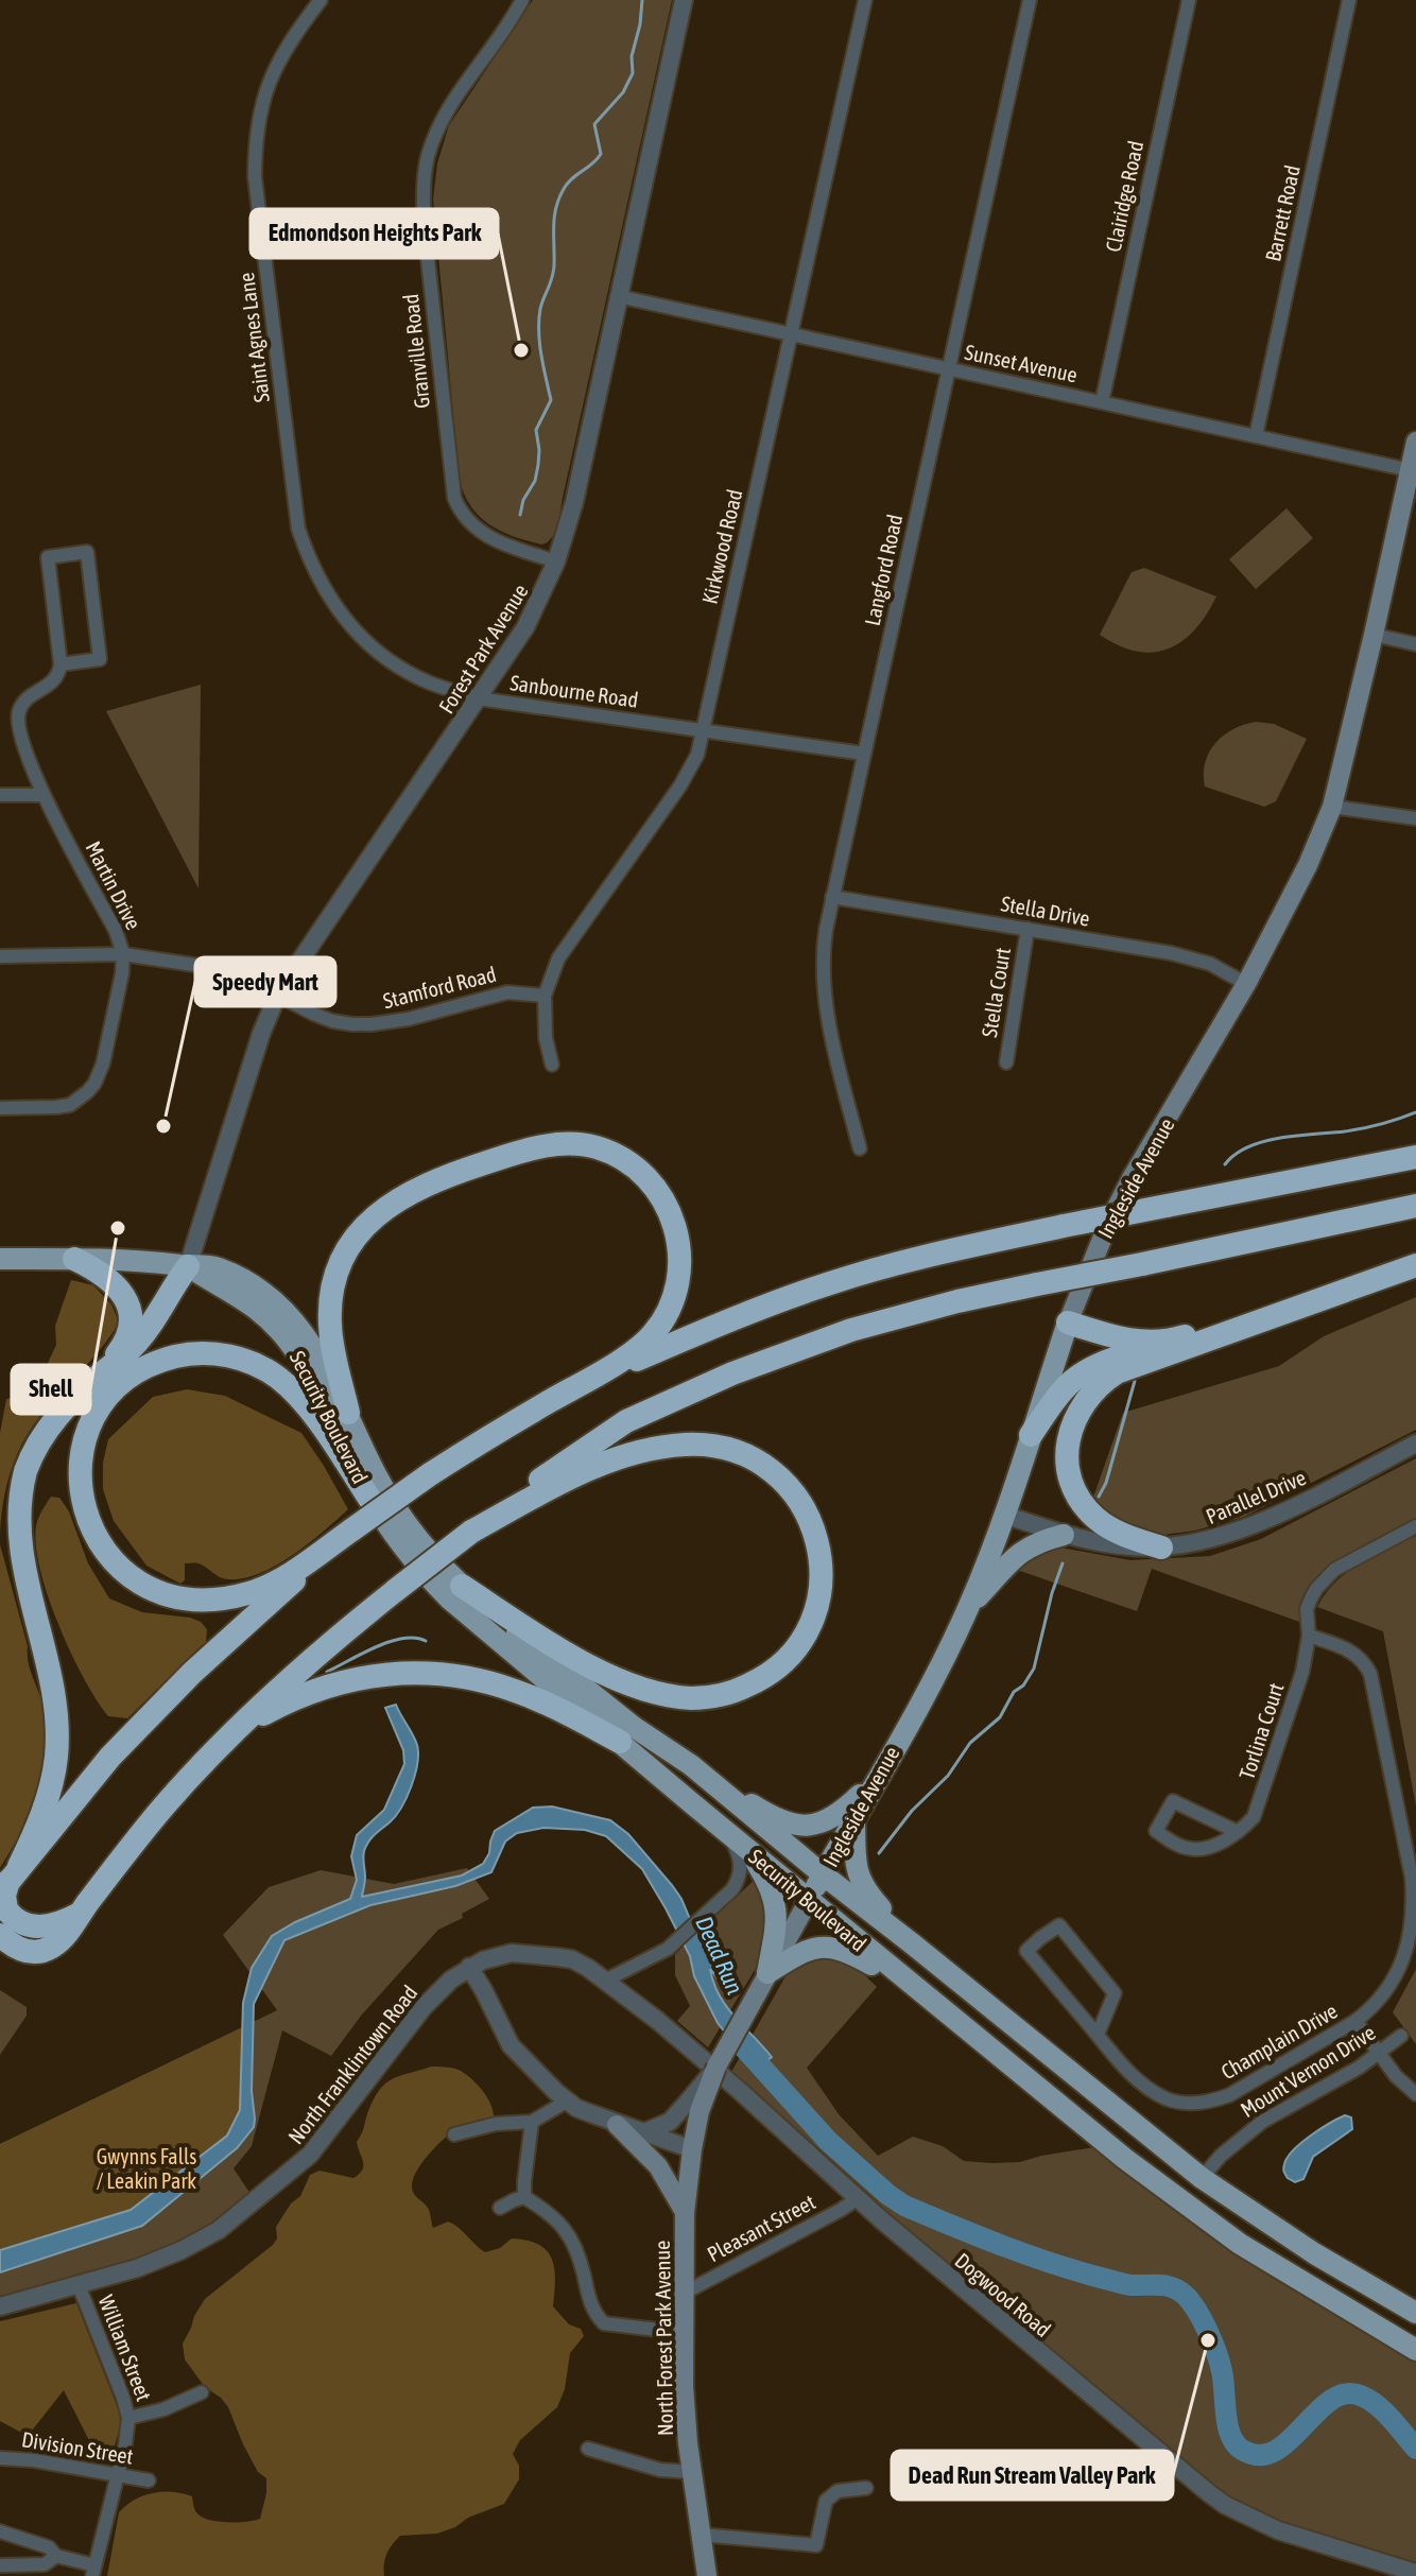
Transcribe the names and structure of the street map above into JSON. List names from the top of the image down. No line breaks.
{"streets":{"main road":["Ingleside Avenue","Security Boulevard","North Forest Park Avenue"],"street":["Clairidge Road","Barrett Road","Saint Agnes Lane","Granville Road","Sunset Avenue","Kirkwood Road","Langford Road","Forest Park Avenue","Sanbourne Road","Martin Drive","Stella Drive","Stamford Road","Stella Court","Parallel Drive","Torlina Court","Champlain Drive","North Franklintown Road","Mount Vernon Drive","Pleasant Street","Dogwood Road","William Street","Division Street"]},"crossings":[["Clairidge Road","Sunset Avenue"],["Barrett Road","Sunset Avenue"],["Saint Agnes Lane","Sanbourne Road"],["Granville Road","Forest Park Avenue"],["Sunset Avenue","Kirkwood Road"],["Sunset Avenue","Langford Road"],["Sunset Avenue","Forest Park Avenue"],["Sunset Avenue","Ingleside Avenue"],["Kirkwood Road","Sanbourne Road"],["Kirkwood Road","Stamford Road"],["Langford Road","Sanbourne Road"],["Langford Road","Stella Drive"],["Forest Park Avenue","Sanbourne Road"],["Forest Park Avenue","Stamford Road"],["Forest Park Avenue","Security Boulevard"],["Martin Drive","Stamford Road"],["Stella Drive","Stella Court"],["Stella Drive","Ingleside Avenue"],["Ingleside Avenue","Security Boulevard"],["Ingleside Avenue","Parallel Drive"],["Ingleside Avenue","North Forest Park Avenue"],["Security Boulevard","Mount Vernon Drive"],["Security Boulevard","North Forest Park Avenue"],["Torlina Court","Champlain Drive"],["North Franklintown Road","Dogwood Road"],["North Franklintown Road","William Street"],["Pleasant Street","Dogwood Road"],["Pleasant Street","North Forest Park Avenue"],["William Street","Division Street"]],"water":["Dead Run"],"parks":["Gwynns Falls / Leakin Park"],"places":["Edmondson Heights Park","Speedy Mart","Shell","Dead Run Stream Valley Park"]}
